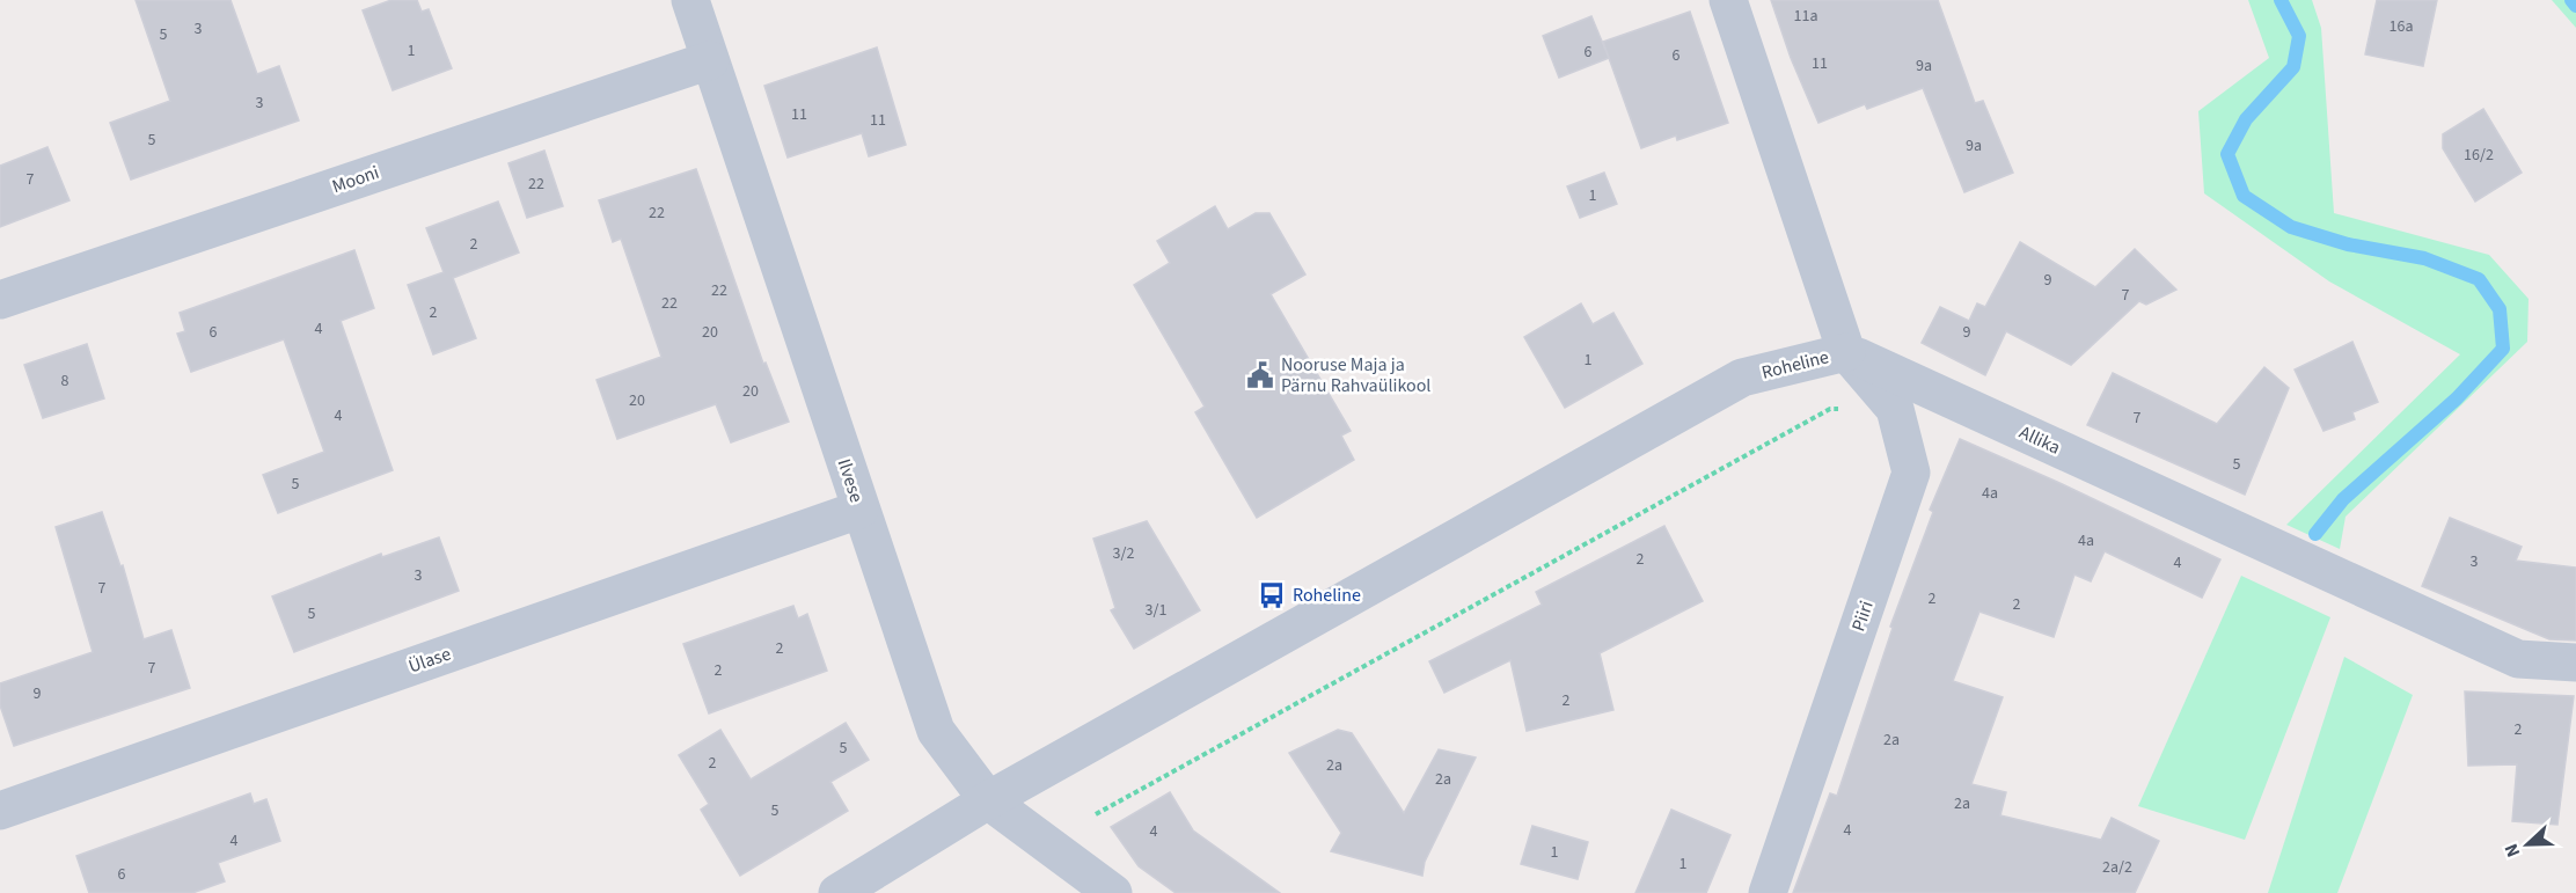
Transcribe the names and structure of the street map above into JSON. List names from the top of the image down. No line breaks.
{"streets":{"street":["Mooni","Roheline","Allika","Ilvese","Piiri","Ülase"]},"crossings":[["Mooni","Ilvese"],["Roheline","Allika"],["Roheline","Ilvese"],["Roheline","Piiri"],["Allika","Piiri"],["Ilvese","Ülase"]],"places":{"public building":["Nooruse Maja ja Pärnu Rahvaülikool"],"bus stop":["Roheline"]},"house_numbers":["11a","16a","3","5","1","6","6","11","9a","3","11","11","5","9a","16/2","7","22","1","22","2","9","22","7","22","2","4","6","20","9","1","8","20","20","4","7","5","5","4a","4a","3/2","2","3","4","3","7","2","2","3/1","5","2","7","2","9","2","2","2a","5","2","2a","2a","2a","5","4","4","4","1","1","2a/2","6"],"north":"left"}
